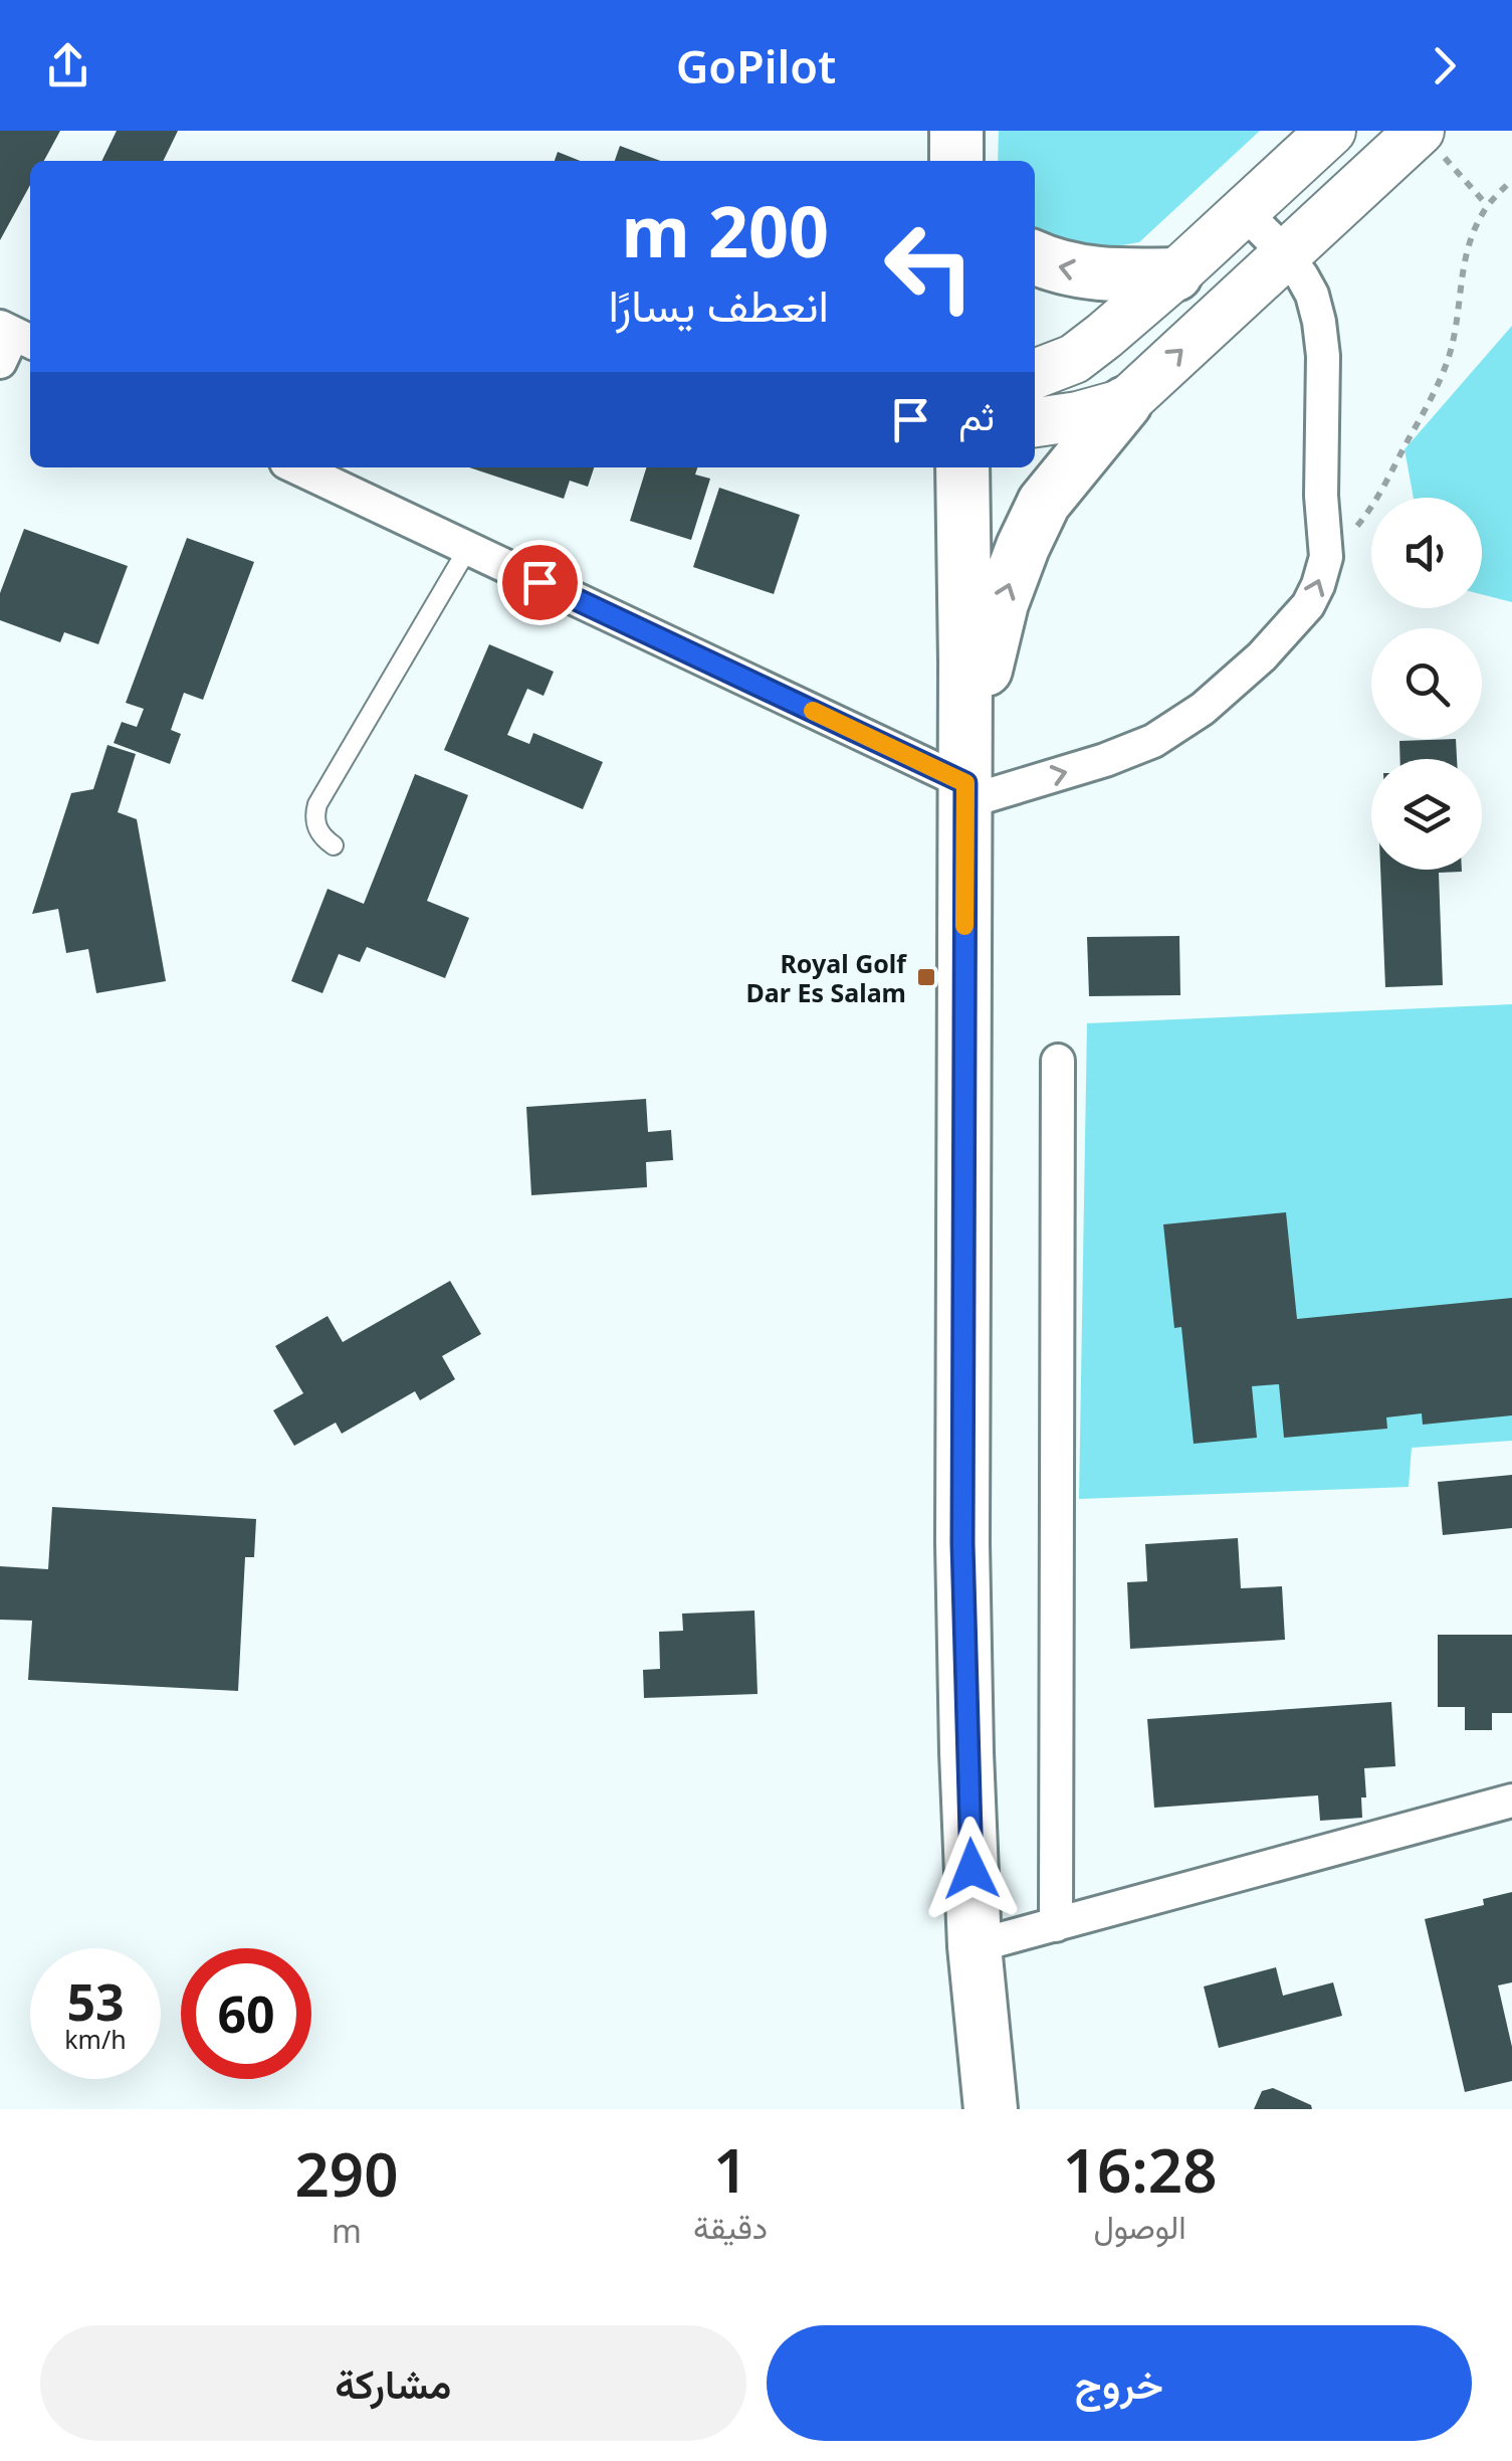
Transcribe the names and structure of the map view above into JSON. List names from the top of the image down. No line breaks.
{"places":{"transit":["Royal Golf Dar Es Salam"]},"page":{"header":"GoPilot","turn":["200 m","انعطف يسارًا"],"then":"ثم","speed":"53 km/h","limit":"60","eta":["16:28","الوصول","1","دقيقة","290","m"],"buttons":["خروج","مشاركة"]}}
